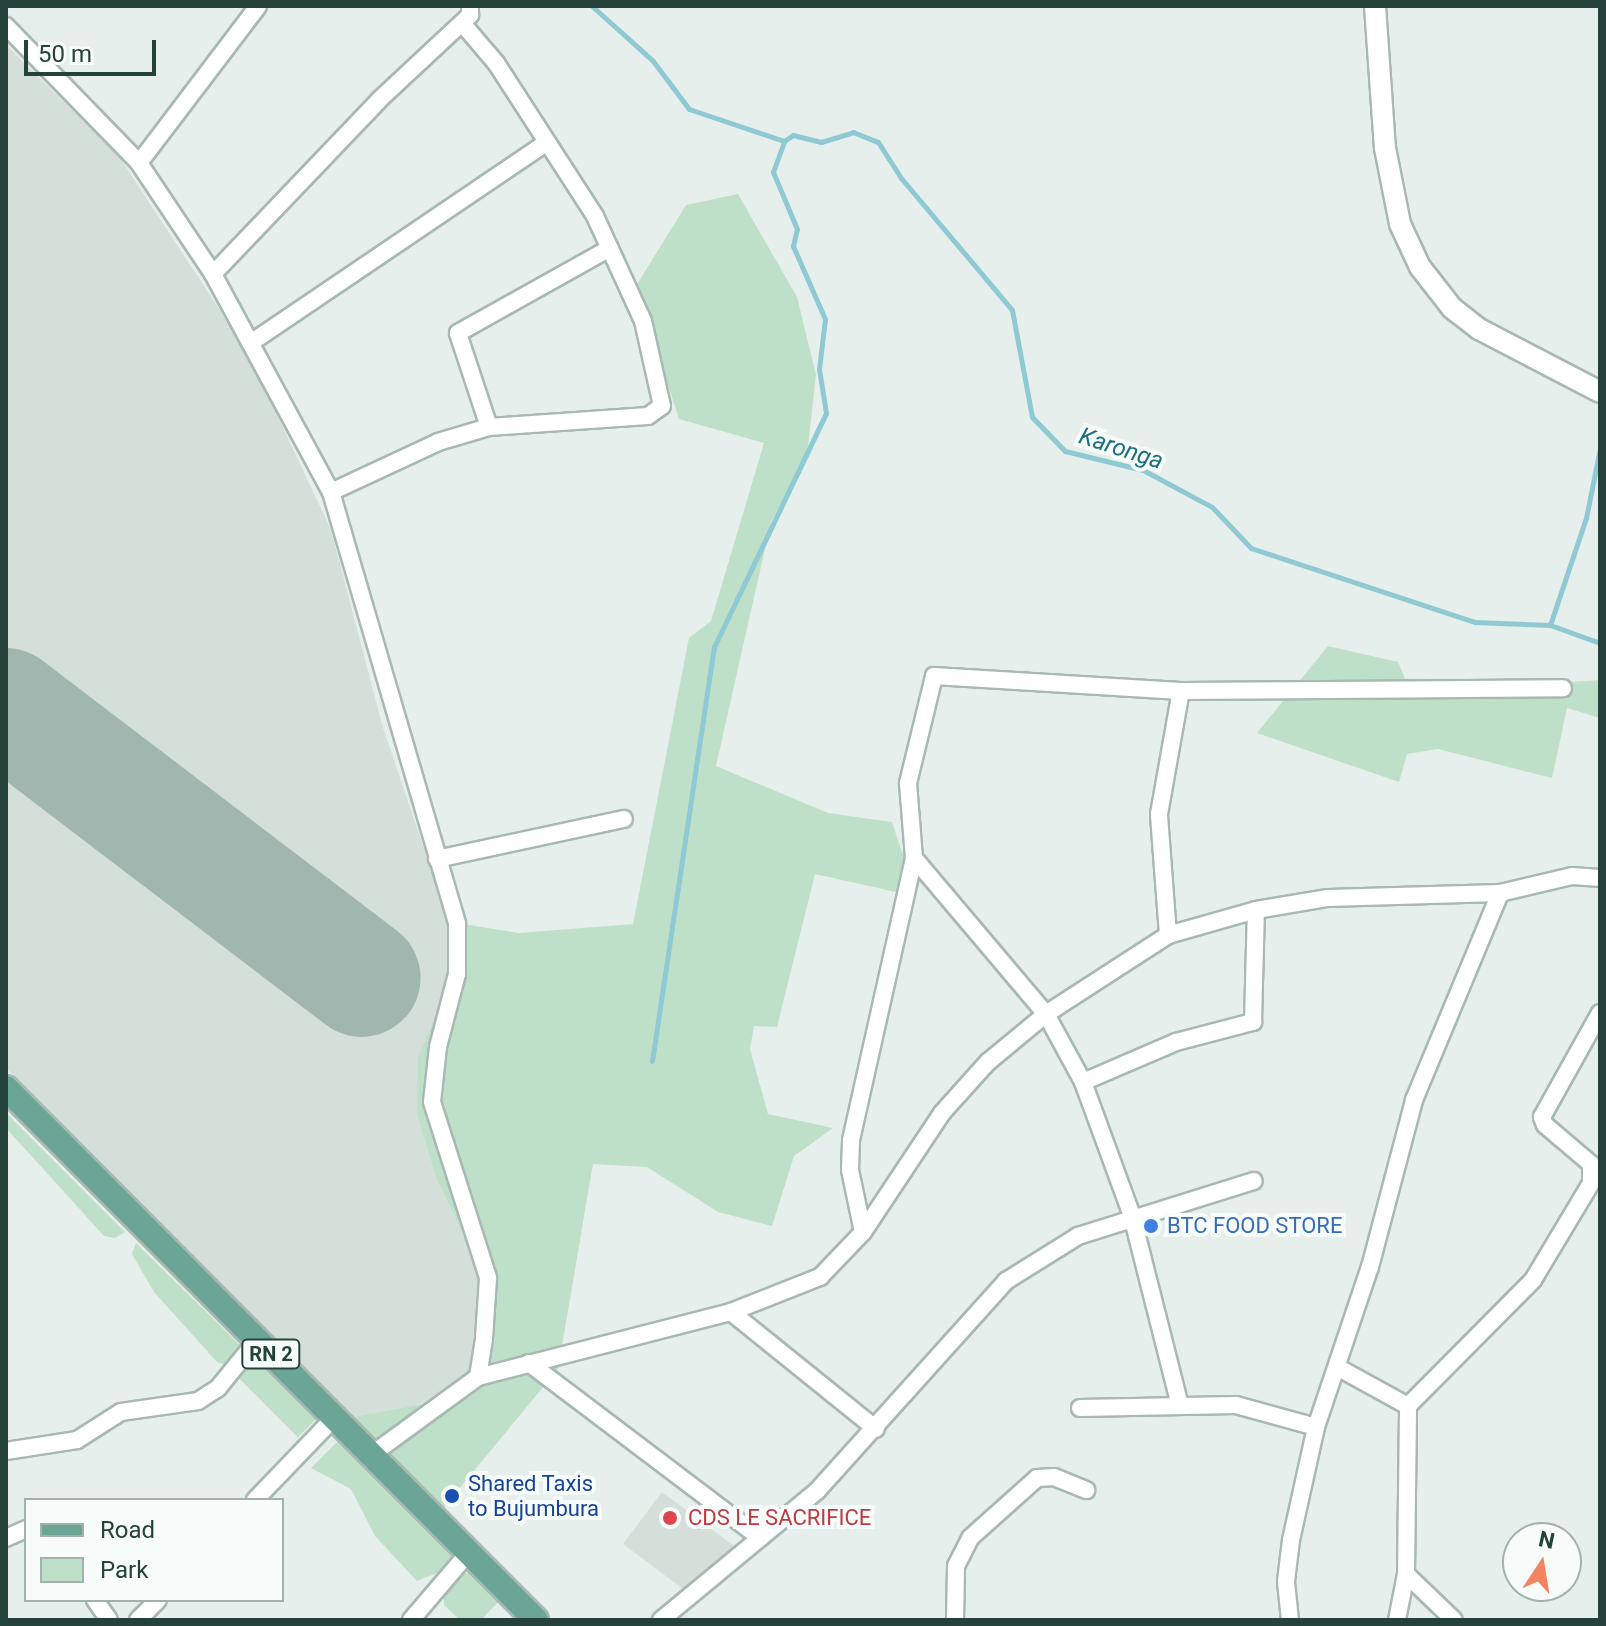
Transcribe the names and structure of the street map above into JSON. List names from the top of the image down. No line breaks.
{"streets":{"main road":["RN 2"]},"water":["Karonga"],"places":["BTC FOOD STORE","Shared Taxis to Bujumbura","CDS LE SACRIFICE"],"legend":["Road","Park"],"scale_bar":"50 m","north":"top"}
